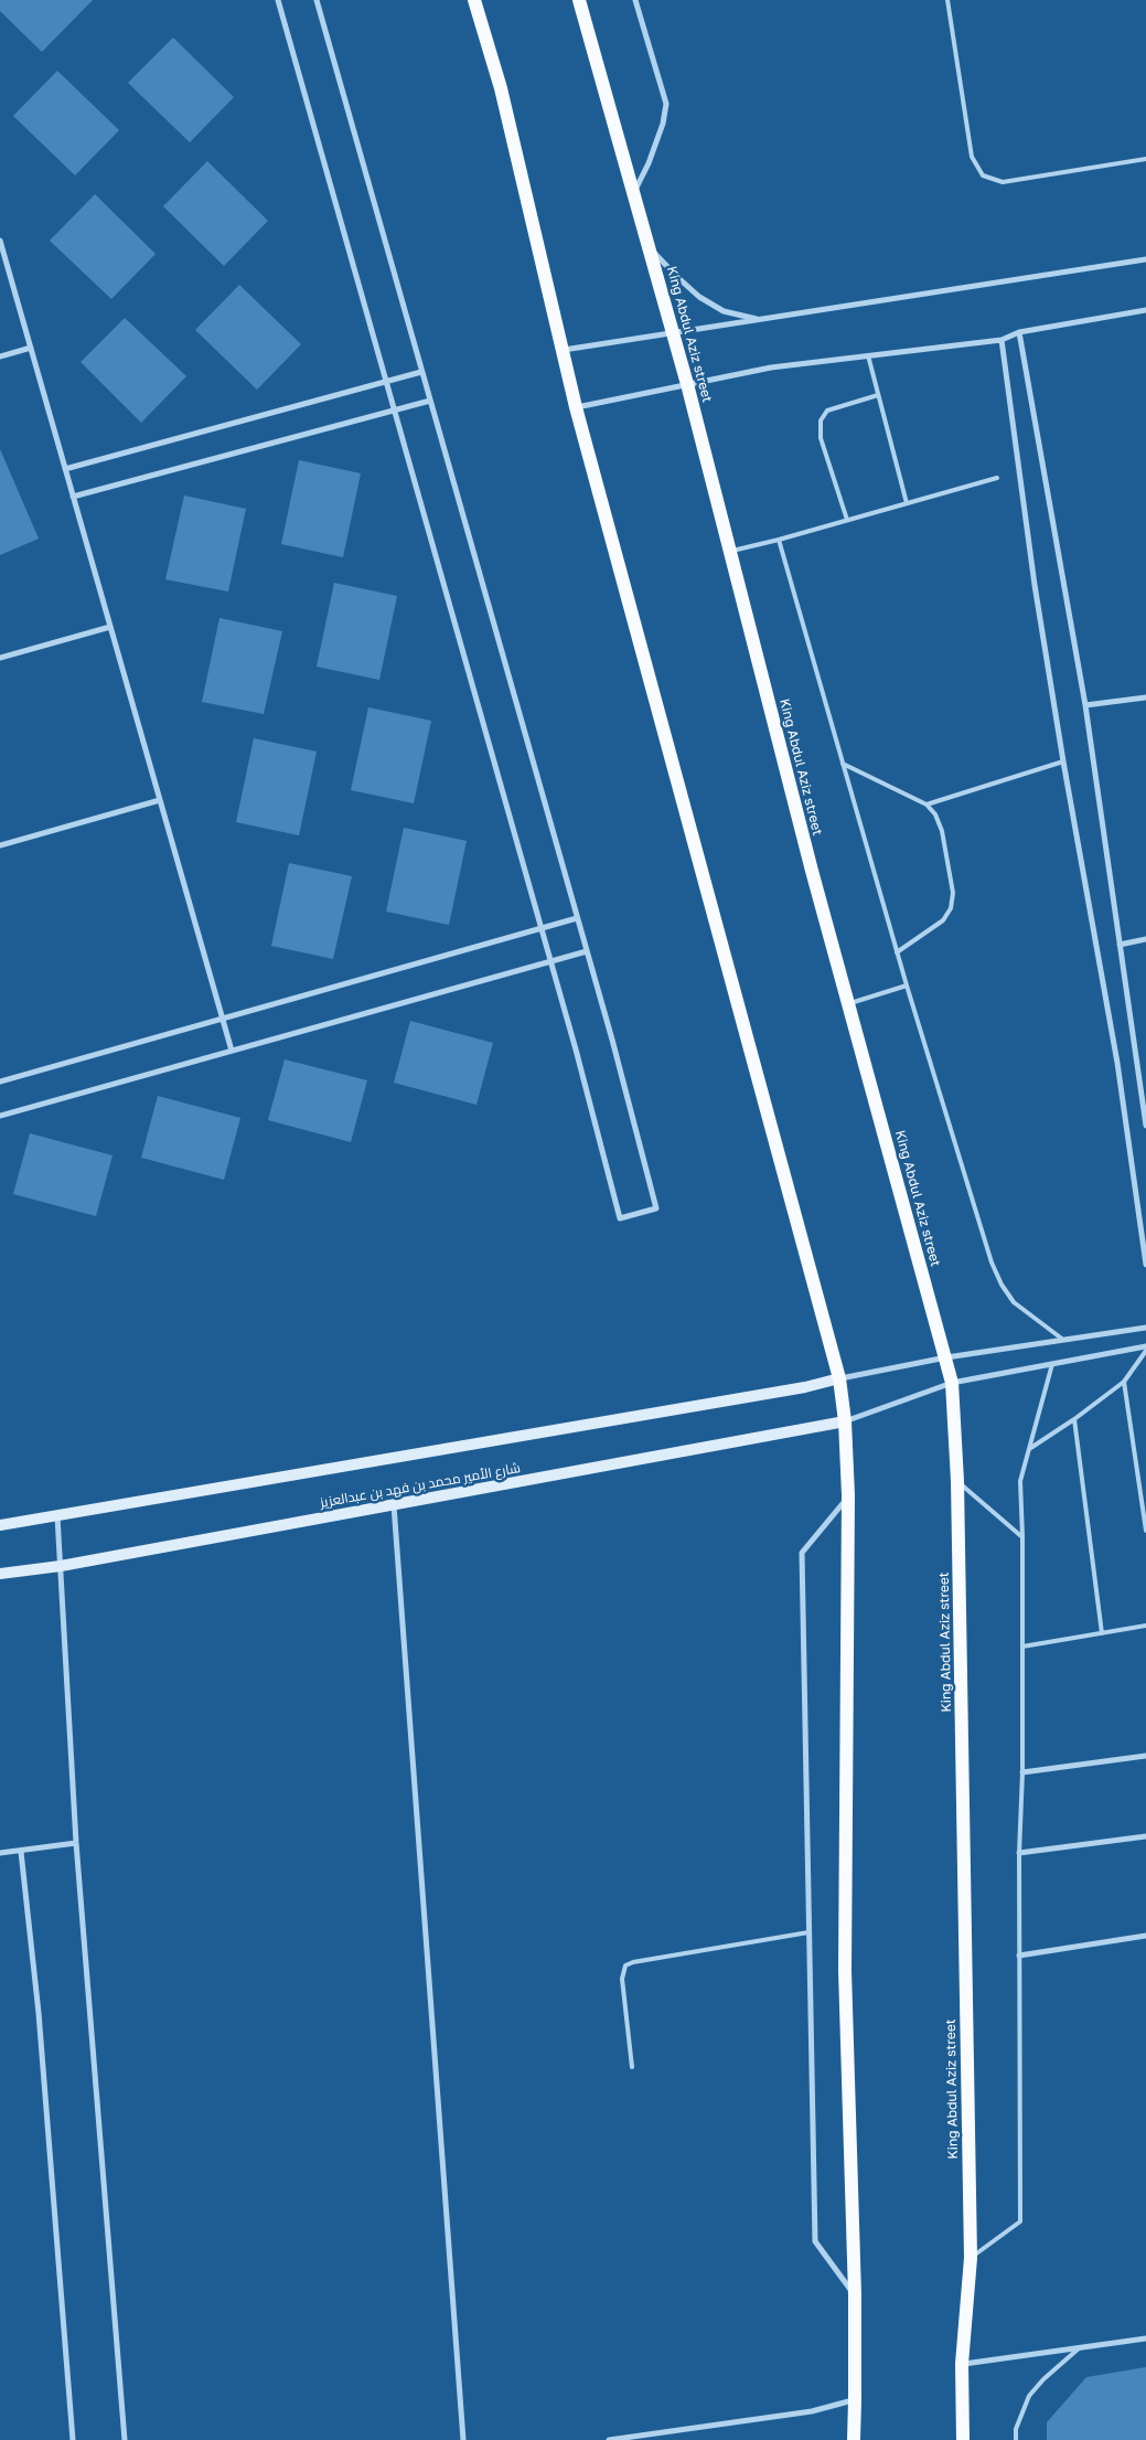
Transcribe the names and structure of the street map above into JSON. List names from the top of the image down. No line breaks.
{"streets":{"main road":["King Abdul Aziz street","شارع الأمير محمد بن فهد بن عبدالعزيز"]}}
